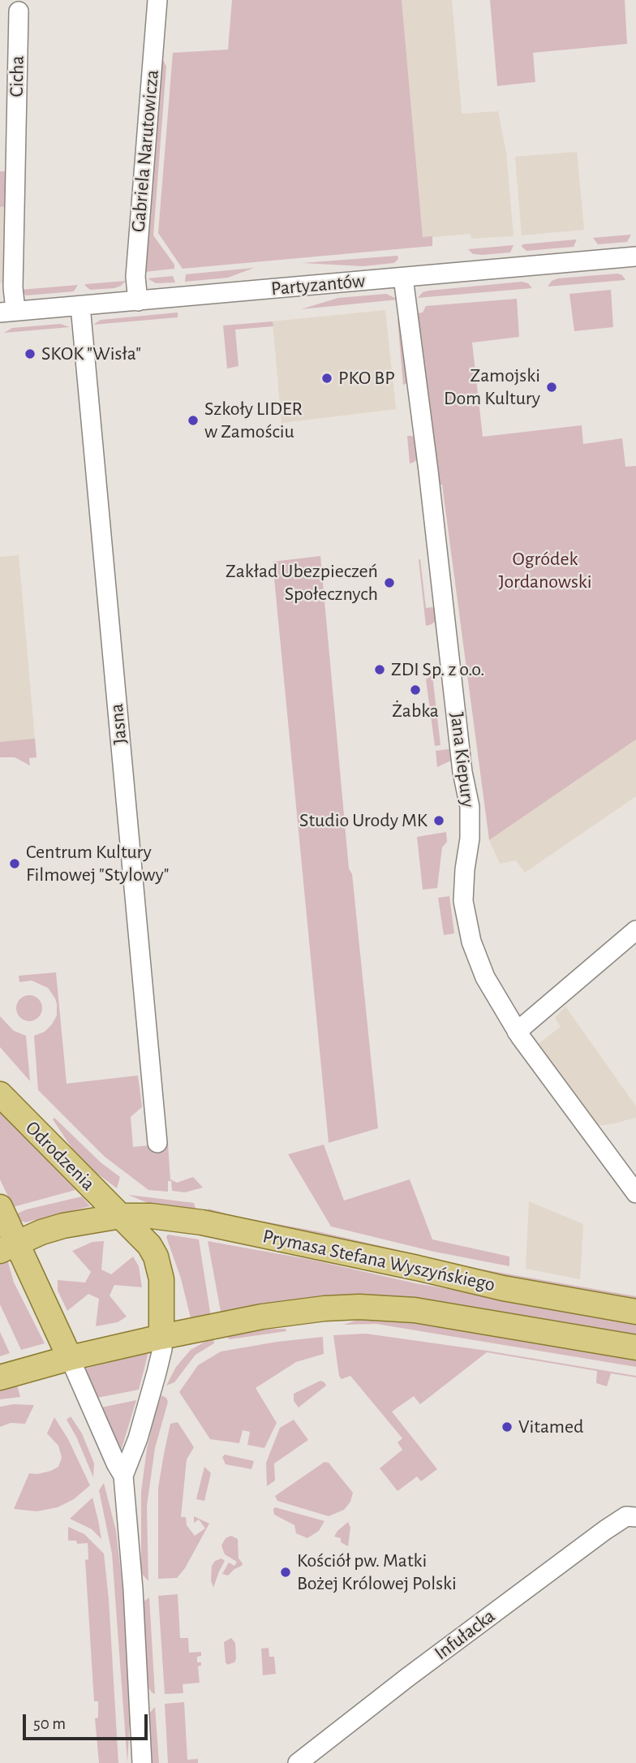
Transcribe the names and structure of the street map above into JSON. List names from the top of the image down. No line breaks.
{"streets":{"main road":["Odrodzenia","Prymasa Stefana Wyszyńskiego"],"street":["Cicha","Gabriela Narutowicza","Partyzantów","Jasna","Jana Kiepury","Infułacka"]},"crossings":[["Cicha","Partyzantów"],["Gabriela Narutowicza","Partyzantów"],["Partyzantów","Jasna"],["Partyzantów","Jana Kiepury"],["Odrodzenia","Prymasa Stefana Wyszyńskiego"]],"parks":["Ogródek Jordanowski"],"places":["SKOK \"Wisła\"","PKO BP","Zamojski Dom Kultury","Szkoły LIDER w Zamościu","Zakład Ubezpieczeń Społecznych","ZDI Sp. z o.o.","Żabka","Studio Urody MK","Centrum Kultury Filmowej \"Stylowy\"","Vitamed","Kościół pw. Matki Bożej Królowej Polski"],"scale_bar":"50 m"}
